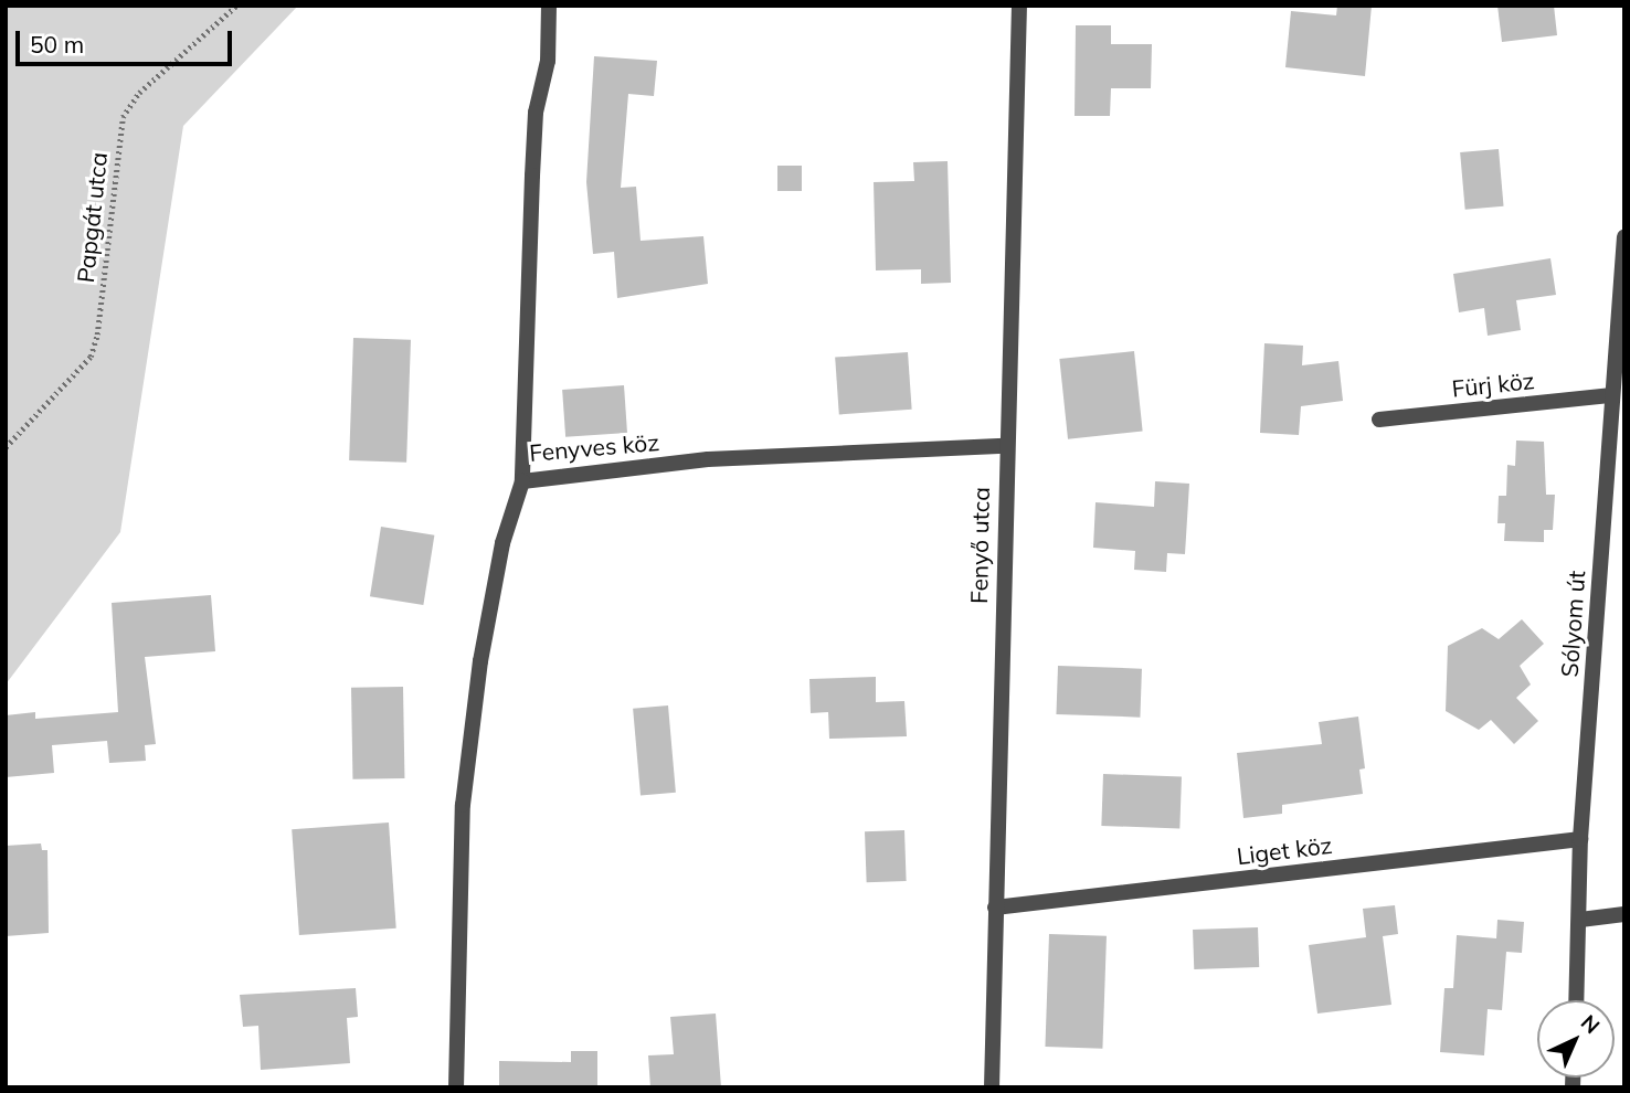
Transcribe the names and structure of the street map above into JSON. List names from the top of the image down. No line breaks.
{"streets":{"street":["Fürj köz","Fenyves köz","Fenyő utca","Sólyom út","Liget köz"],"path":["Papgát utca"]},"crossings":[["Fürj köz","Sólyom út"],["Fenyves köz","Fenyő utca"],["Fenyő utca","Liget köz"],["Sólyom út","Liget köz"]],"scale_bar":"50 m","north":"top right"}
